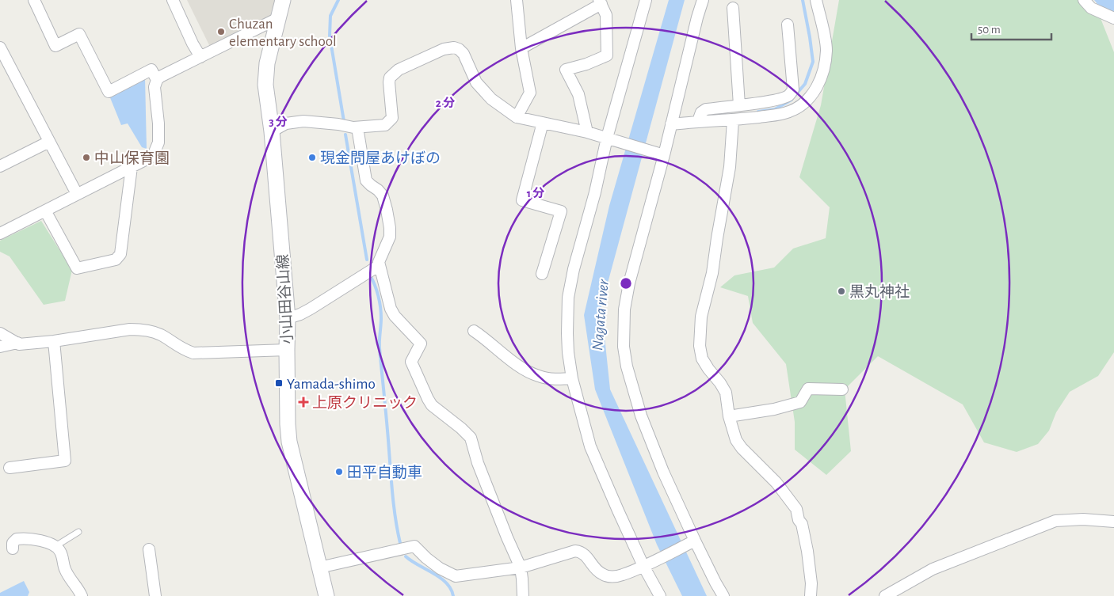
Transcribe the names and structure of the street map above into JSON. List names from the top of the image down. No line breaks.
{"streets":{"main road":["小山田谷山線"]},"water":["Nagata river"],"places":{"other":["Chuzan elementary school","中山保育園","現金問屋あけぼの","黒丸神社","田平自動車"],"transit":["Yamada-shimo"],"health":["上原クリニック"]},"scale_bar":"50 m","rings":["2 分","3 分","1 分"]}
